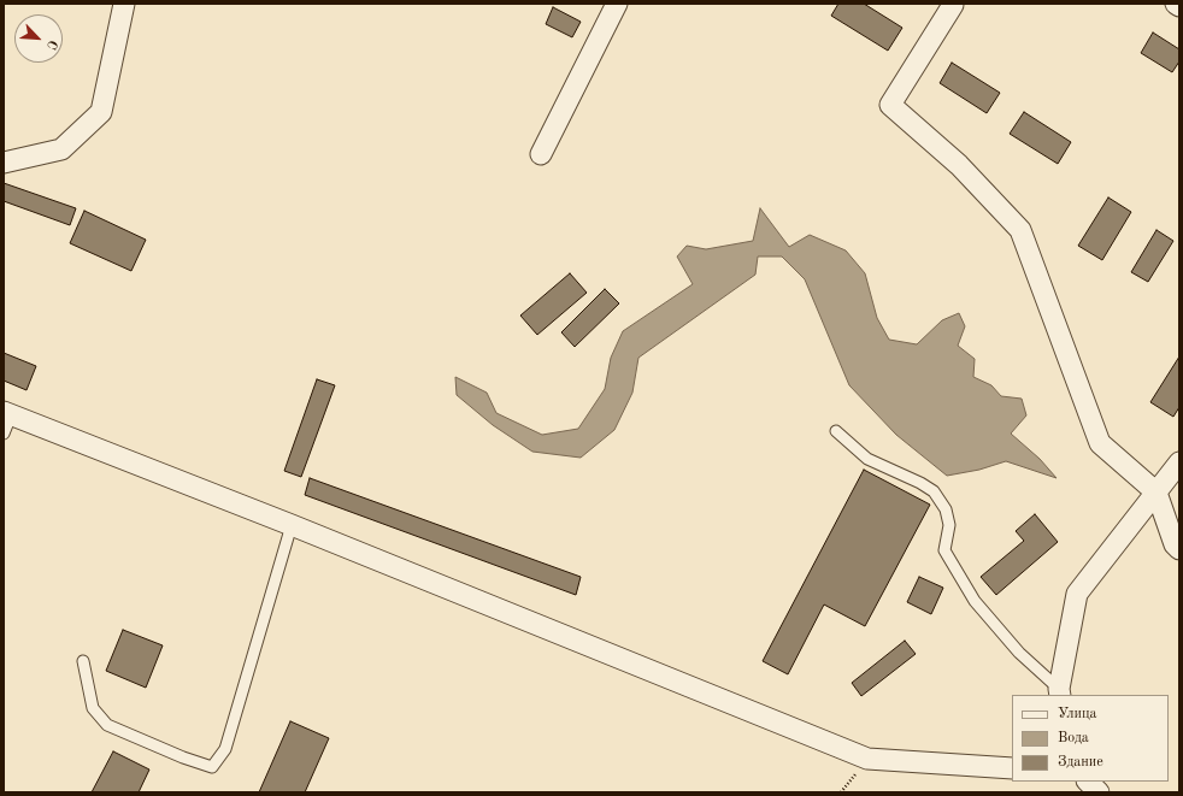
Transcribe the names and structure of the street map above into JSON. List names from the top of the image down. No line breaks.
{"legend":["Улица","Вода","Здание"],"north":"bottom right"}
